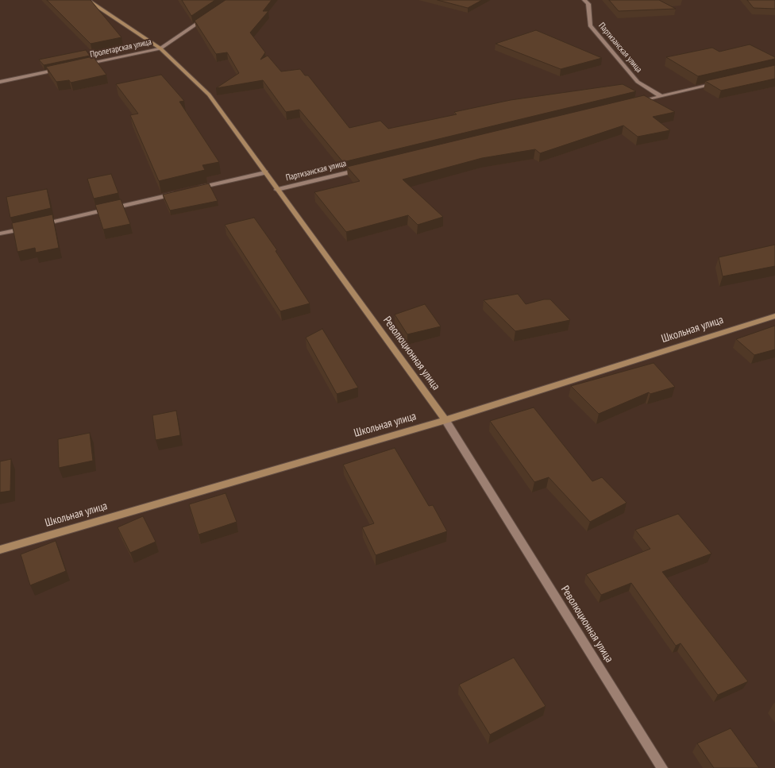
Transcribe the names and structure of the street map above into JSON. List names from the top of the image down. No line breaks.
{"streets":{"street":["Партизанская улица","Пролетарская улица","Школьная улица","Революционная улица"]},"crossings":[["Партизанская улица","Революционная улица"],["Пролетарская улица","Революционная улица"],["Школьная улица","Революционная улица"]]}
